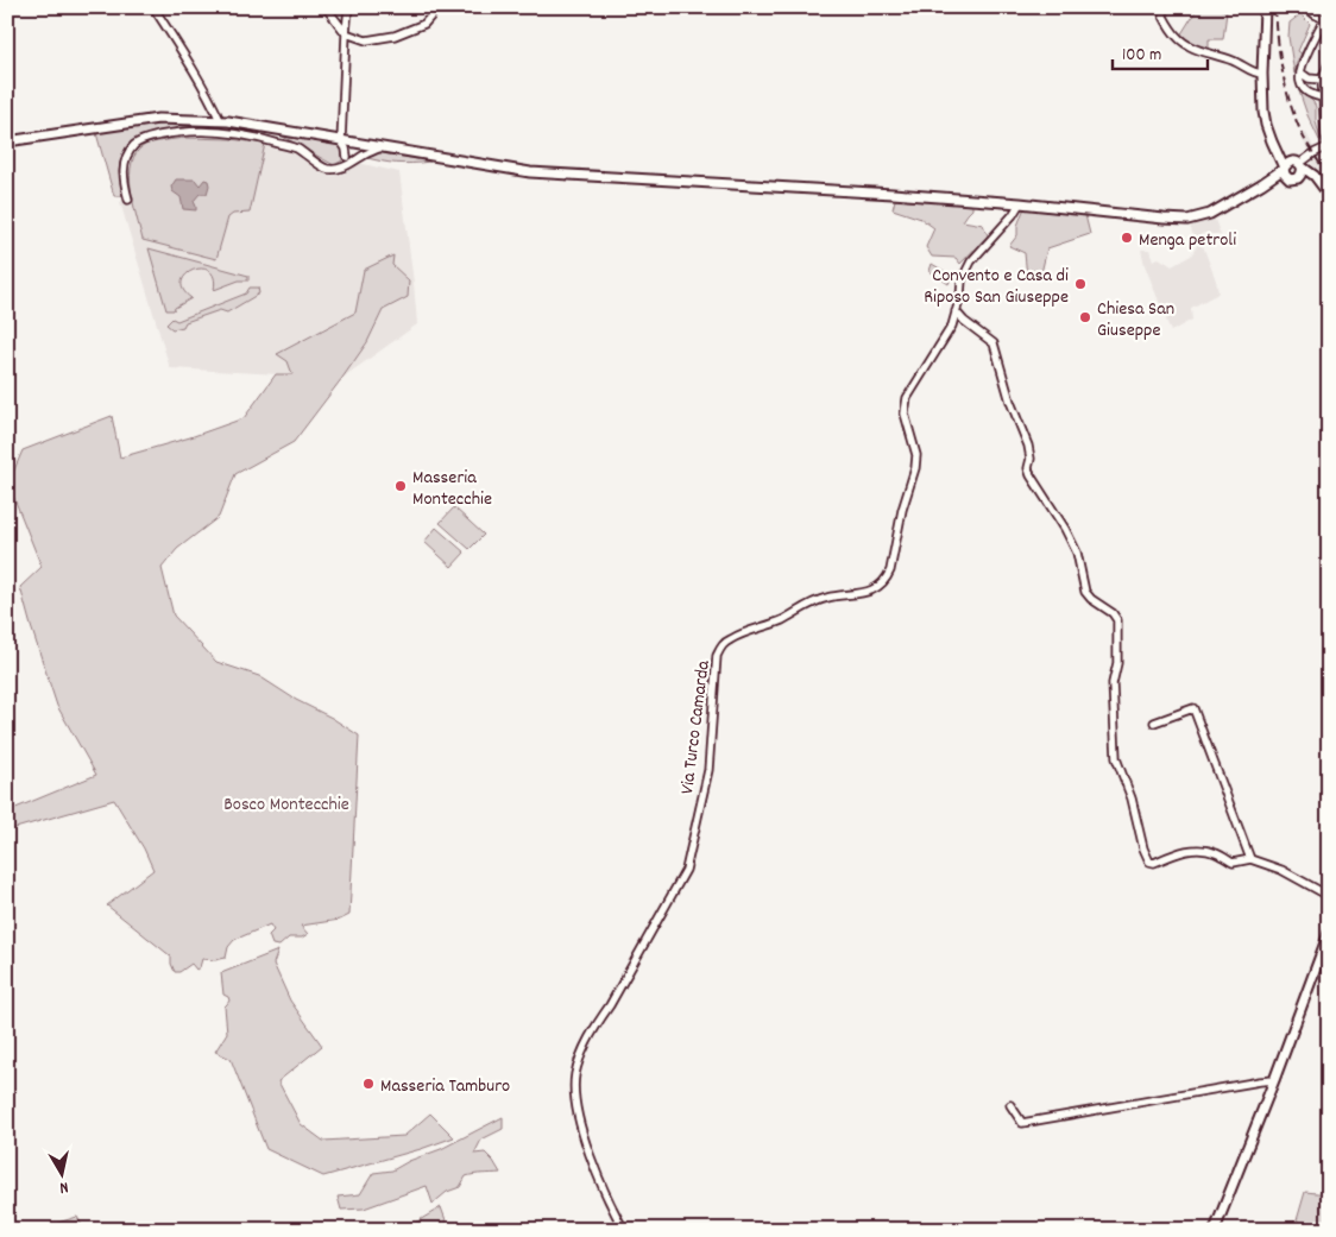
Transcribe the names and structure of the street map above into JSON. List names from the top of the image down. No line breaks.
{"streets":{"street":["Via Turco Camarda"]},"parks":["Bosco Montecchie"],"places":["Menga petroli","Convento e Casa di Riposo San Giuseppe","Chiesa San Giuseppe","Masseria Montecchie","Masseria Tamburo"],"scale_bar":"100 m","north":"bottom"}
